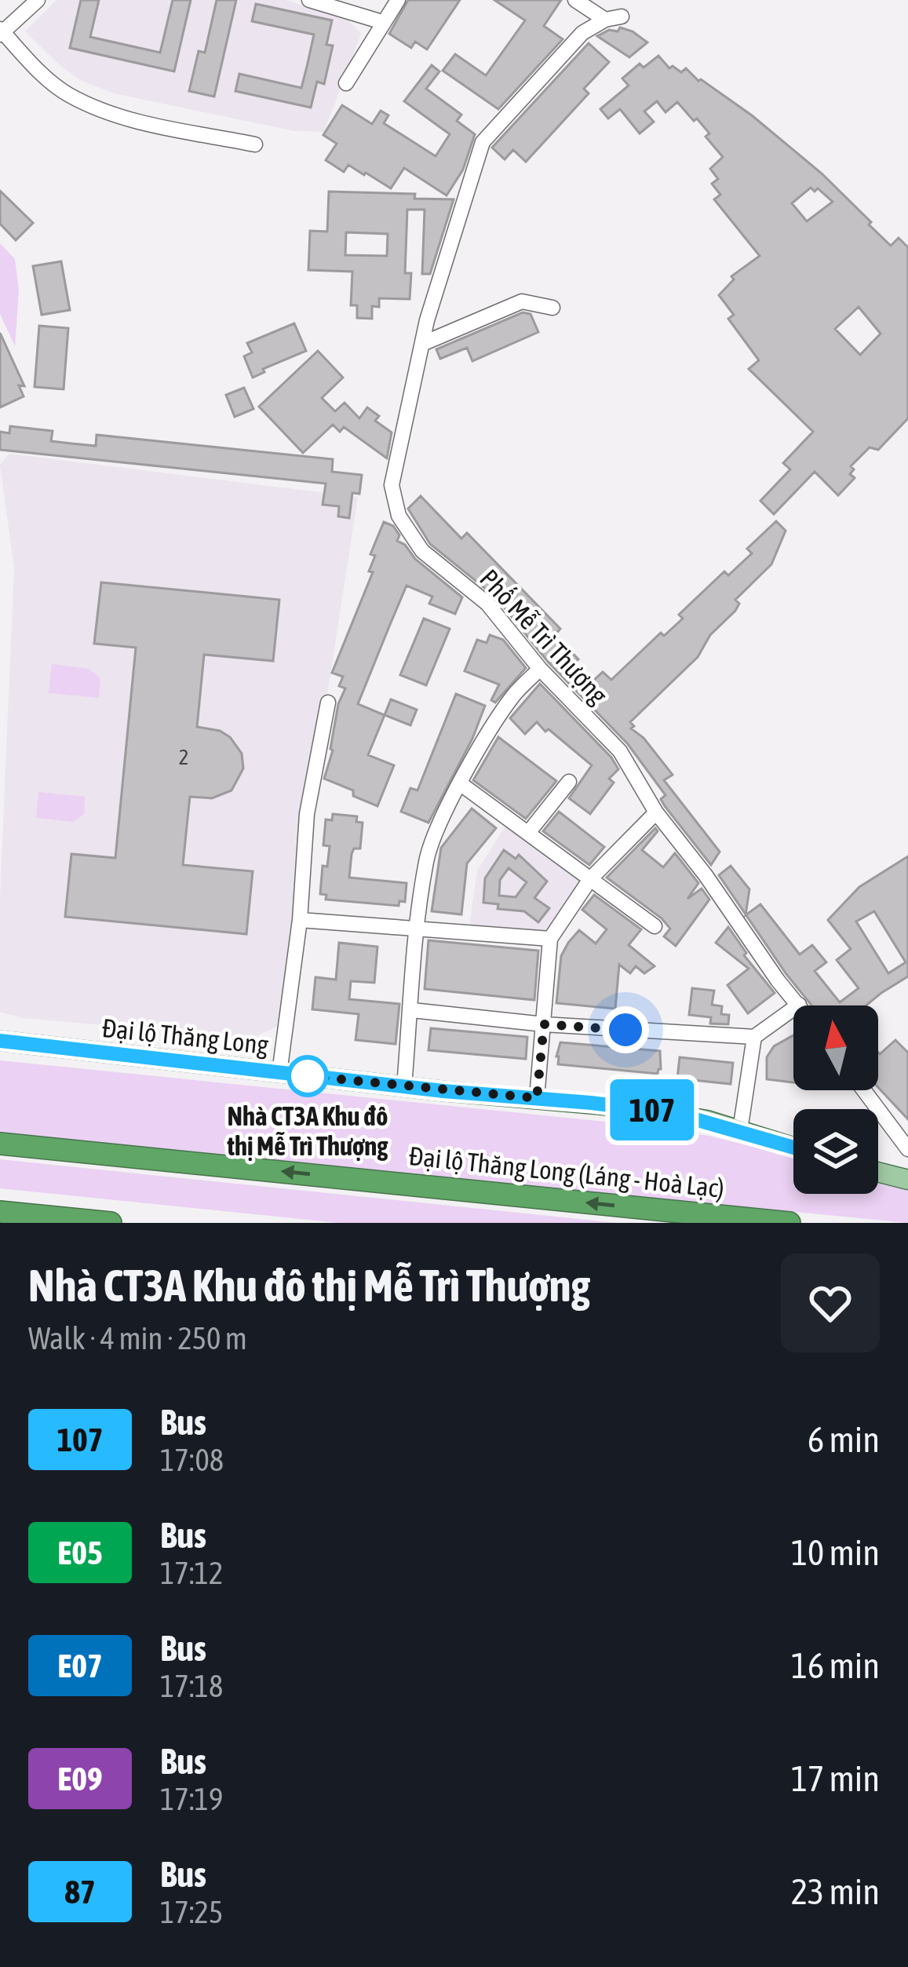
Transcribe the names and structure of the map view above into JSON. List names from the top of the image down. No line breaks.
{"streets":{"highway":["Đại lộ Thăng Long (Láng - Hoà Lạc)"],"main road":["Đại lộ Thăng Long"],"street":["Phố Mễ Trì Thượng"]},"one_way":["Đại lộ Thăng Long (Láng - Hoà Lạc)"],"places":["Nhà CT3A Khu đô thị Mễ Trì Thượng"],"lines":["bus line 107"],"house_numbers":["2"],"north":"top","page":{"on_map":"107","heading":["Nhà CT3A Khu đô thị Mễ Trì Thượng","Walk · 4 min · 250 m"],"list":[{"mark":"107","name":"Bus","note":"17:08","value":"6 min"},{"mark":"E05","name":"Bus","note":"17:12","value":"10 min"},{"mark":"E07","name":"Bus","note":"17:18","value":"16 min"},{"mark":"E09","name":"Bus","note":"17:19","value":"17 min"},{"mark":"87","name":"Bus","note":"17:25","value":"23 min"}]}}
